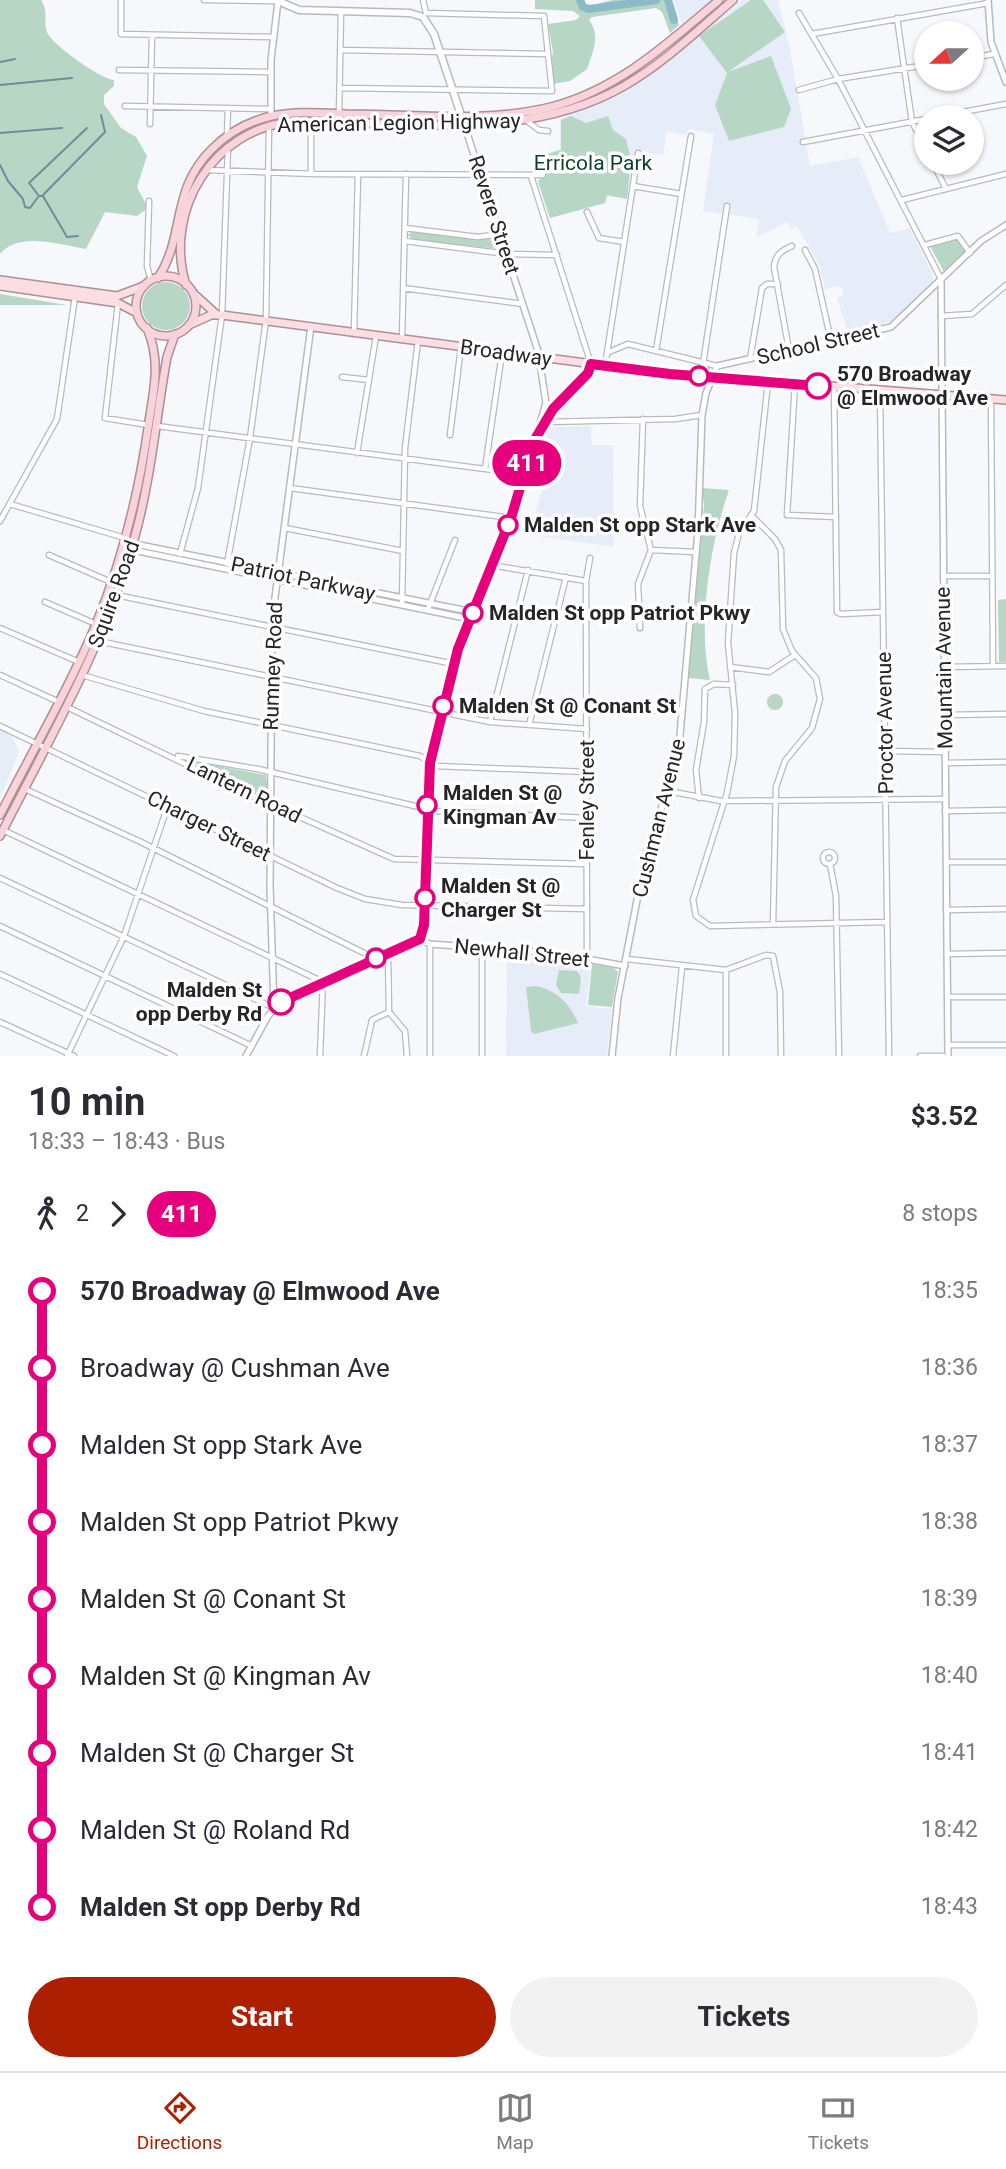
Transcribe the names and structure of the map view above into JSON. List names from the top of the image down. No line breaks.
{"streets":{"highway":["American Legion Highway","Squire Road"],"main road":["Revere Street","Broadway"],"street":["School Street","Patriot Parkway","Rumney Road","Mountain Avenue","Proctor Avenue","Lantern Road","Fenley Street","Cushman Avenue","Charger Street","Newhall Street"]},"crossings":[["American Legion Highway","Revere Street"],["American Legion Highway","Broadway"],["American Legion Highway","Squire Road"],["Revere Street","Broadway"],["School Street","Mountain Avenue"],["Broadway","Squire Road"],["Broadway","Rumney Road"],["Broadway","Mountain Avenue"],["Broadway","Proctor Avenue"],["Broadway","Cushman Avenue"],["Patriot Parkway","Squire Road"],["Patriot Parkway","Rumney Road"],["Squire Road","Lantern Road"],["Squire Road","Charger Street"],["Rumney Road","Lantern Road"],["Rumney Road","Charger Street"],["Lantern Road","Fenley Street"],["Fenley Street","Charger Street"],["Fenley Street","Newhall Street"],["Cushman Avenue","Newhall Street"]],"parks":["Erricola Park"],"places":["570 Broadway @ Elmwood Ave","Malden St opp Stark Ave","Malden St opp Patriot Pkwy","Malden St @ Conant St","Malden St @ Kingman Av","Malden St @ Charger St","Malden St opp Derby Rd"],"lines":["bus line 411"],"north":"left","page":{"on_map":"411","heading":["10 min","18:33 – 18:43 · Bus","$3.52"],"legs":["2","411","8 stops"],"list":[{"name":"570 Broadway @ Elmwood Ave","value":"18:35"},{"name":"Broadway @ Cushman Ave","value":"18:36"},{"name":"Malden St opp Stark Ave","value":"18:37"},{"name":"Malden St opp Patriot Pkwy","value":"18:38"},{"name":"Malden St @ Conant St","value":"18:39"},{"name":"Malden St @ Kingman Av","value":"18:40"},{"name":"Malden St @ Charger St","value":"18:41"},{"name":"Malden St @ Roland Rd","value":"18:42"},{"name":"Malden St opp Derby Rd","value":"18:43"}],"buttons":["Start","Tickets"],"tabs":["Directions","Map","Tickets"]}}
